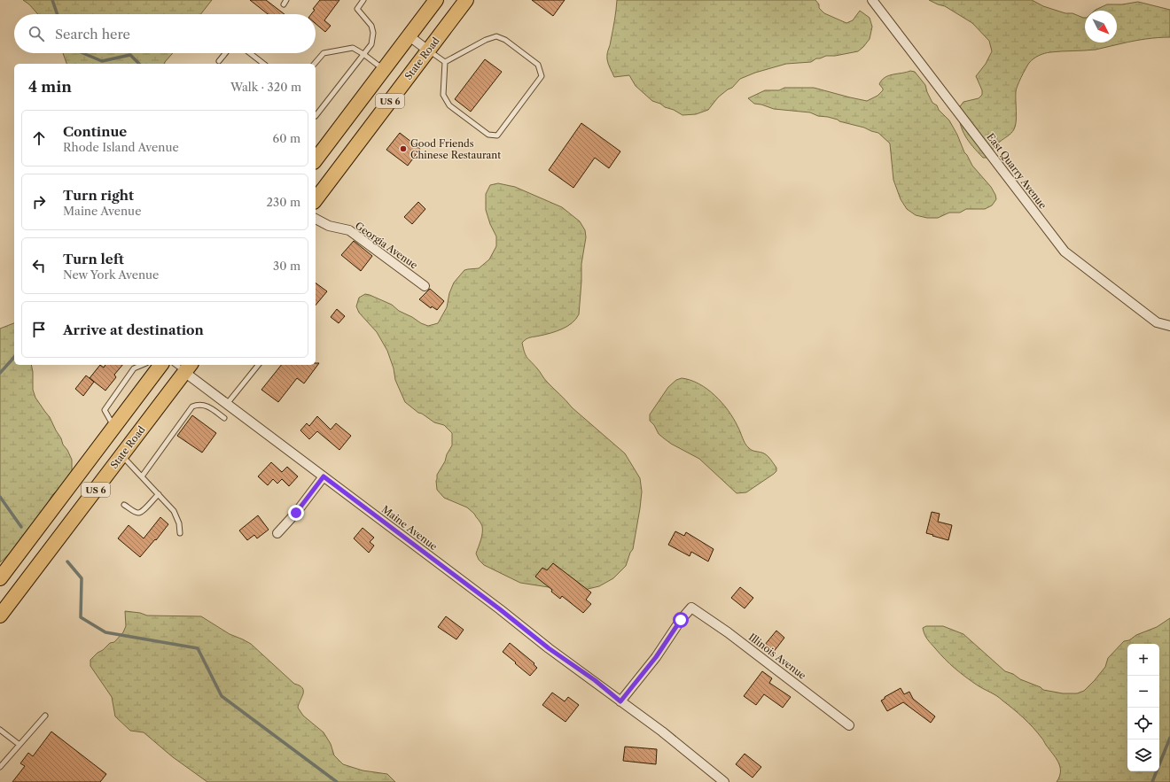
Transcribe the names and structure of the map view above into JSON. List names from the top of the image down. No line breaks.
{"streets":{"main road":["State Road","US 6"],"street":["East Quarry Avenue","Georgia Avenue","Maine Avenue","Illinois Avenue"]},"crossings":[["State Road","Maine Avenue"],["Maine Avenue","Illinois Avenue"]],"places":["Good Friends Chinese Restaurant"],"north":"bottom right","page":{"search":"Search here","heading":["4 min","Walk · 320 m"],"list":[["Continue","Rhode Island Avenue","60 m"],["Turn right","Maine Avenue","230 m"],["Turn left","New York Avenue","30 m"],"Arrive at destination"],"map_buttons":["+","−"]}}
